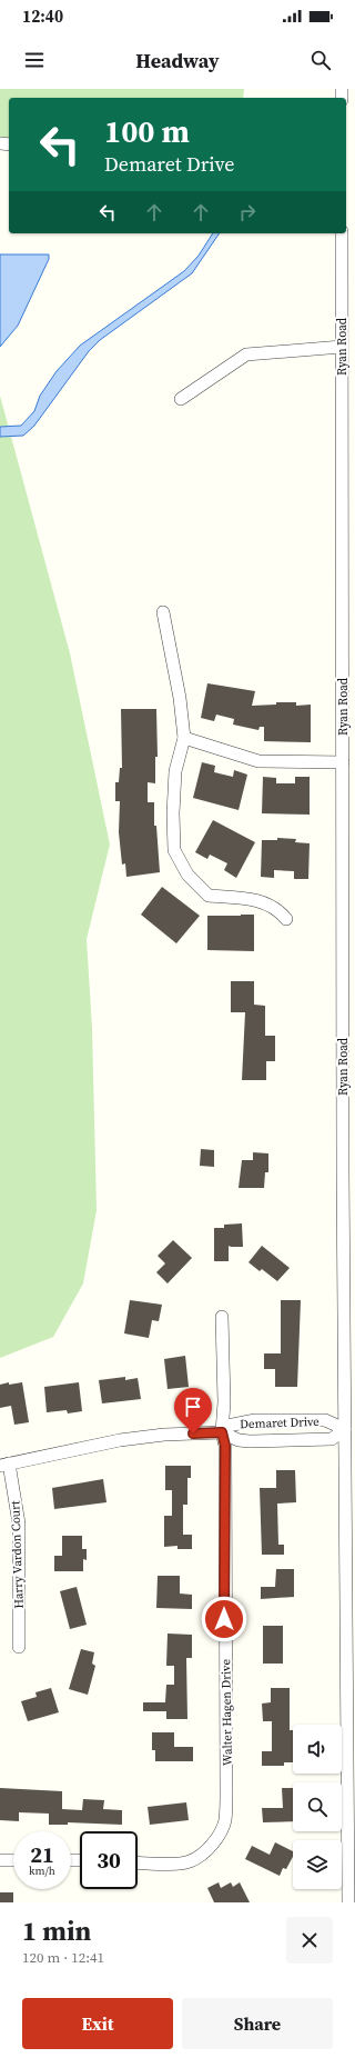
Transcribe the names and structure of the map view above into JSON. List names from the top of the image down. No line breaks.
{"streets":{"street":["Ryan Road","Demaret Drive","Harry Vardon Court","Walter Hagen Drive"]},"crossings":[["Ryan Road","Demaret Drive"],["Demaret Drive","Harry Vardon Court"],["Demaret Drive","Walter Hagen Drive"]],"page":{"status":"12:40","header":"Headway","turn":["100 m","Demaret Drive"],"speed":"21 km/h","limit":"30","heading":["1 min","120 m · 12:41"],"buttons":["Exit","Share"]}}
